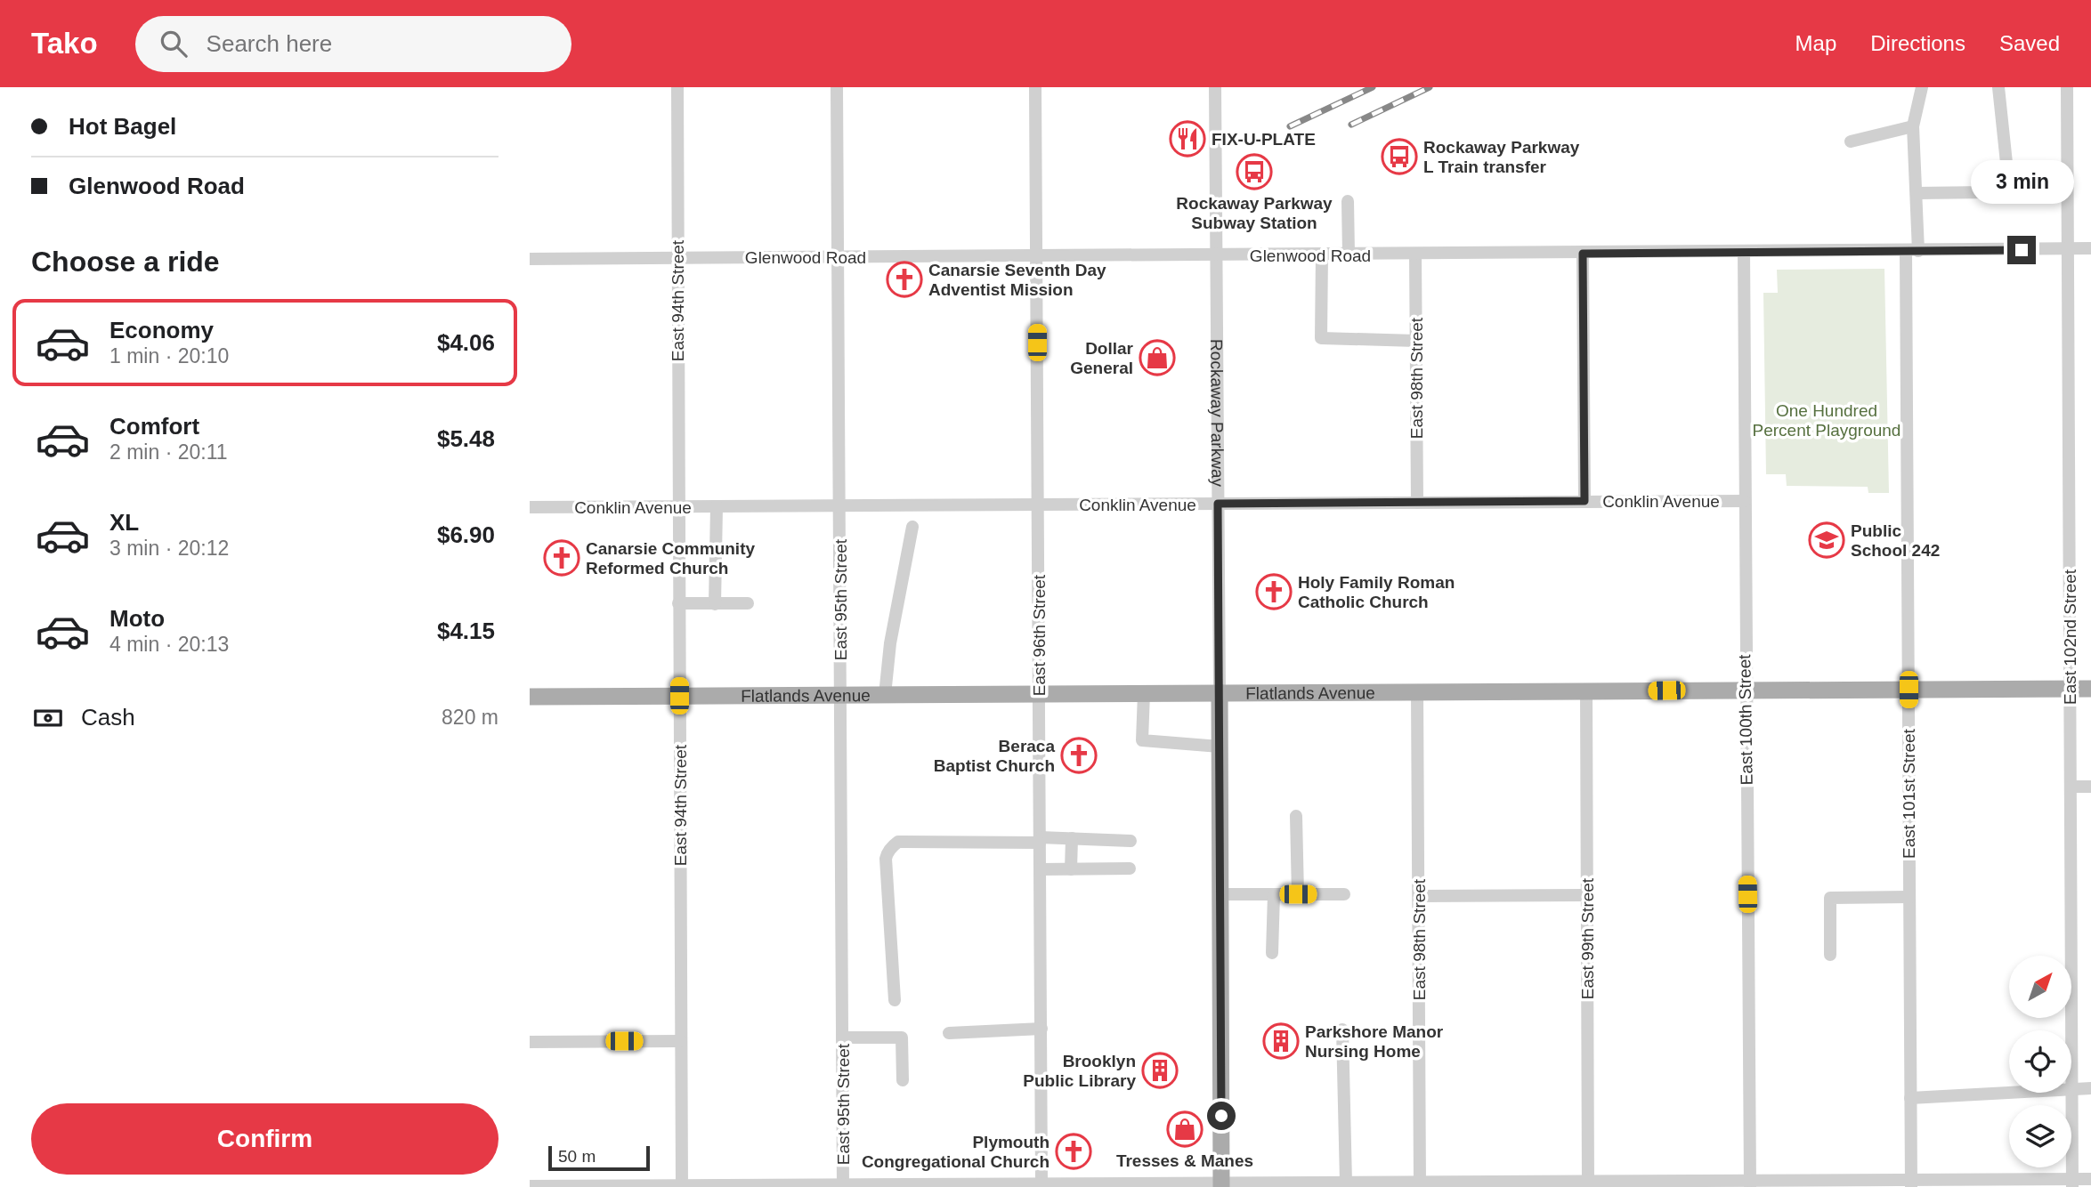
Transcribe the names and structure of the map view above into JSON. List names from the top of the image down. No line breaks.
{"streets":{"main road":["Rockaway Parkway","Flatlands Avenue"],"street":["Glenwood Road","East 94th Street","East 98th Street","Conklin Avenue","East 95th Street","East 96th Street","East 102nd Street","East 100th Street","East 101st Street","East 99th Street"]},"crossings":[["Glenwood Road","East 94th Street"],["Glenwood Road","East 98th Street"],["Glenwood Road","Rockaway Parkway"],["Glenwood Road","East 95th Street"],["Glenwood Road","East 96th Street"],["Glenwood Road","East 102nd Street"],["Glenwood Road","East 100th Street"],["Glenwood Road","East 101st Street"],["East 94th Street","Conklin Avenue"],["East 94th Street","Flatlands Avenue"],["East 98th Street","Conklin Avenue"],["East 98th Street","Flatlands Avenue"],["Rockaway Parkway","Conklin Avenue"],["Rockaway Parkway","Flatlands Avenue"],["Conklin Avenue","East 95th Street"],["Conklin Avenue","East 96th Street"],["Conklin Avenue","East 100th Street"],["East 95th Street","Flatlands Avenue"],["East 96th Street","Flatlands Avenue"],["East 102nd Street","Flatlands Avenue"],["Flatlands Avenue","East 100th Street"],["Flatlands Avenue","East 101st Street"],["Flatlands Avenue","East 99th Street"]],"parks":["One Hundred Percent Playground"],"places":{"restaurant":["FIX-U-PLATE"],"bus stop":["Rockaway Parkway L Train transfer","Rockaway Parkway Subway Station"],"church":["Canarsie Seventh Day Adventist Mission","Canarsie Community Reformed Church","Holy Family Roman Catholic Church","Beraca Baptist Church","Plymouth Congregational Church"],"shop":["Dollar General","Tresses & Manes"],"school or university":["Public School 242"],"building":["Parkshore Manor Nursing Home","Brooklyn Public Library"]},"scale_bar":"50 m","north":"top right","page":{"header":"Tako","search":"Search here","nav":["Map","Directions","Saved"],"banner":["Hot Bagel","Glenwood Road"],"bubble":"3 min","heading":"Choose a ride","list":[{"name":"Economy","note":"1 min · 20:10","value":"$4.06"},{"name":"Comfort","note":"2 min · 20:11","value":"$5.48"},{"name":"XL","note":"3 min · 20:12","value":"$6.90"},{"name":"Moto","note":"4 min · 20:13","value":"$4.15"}],"pay":["Cash","820 m"],"buttons":"Confirm","scale":"50 m"}}
